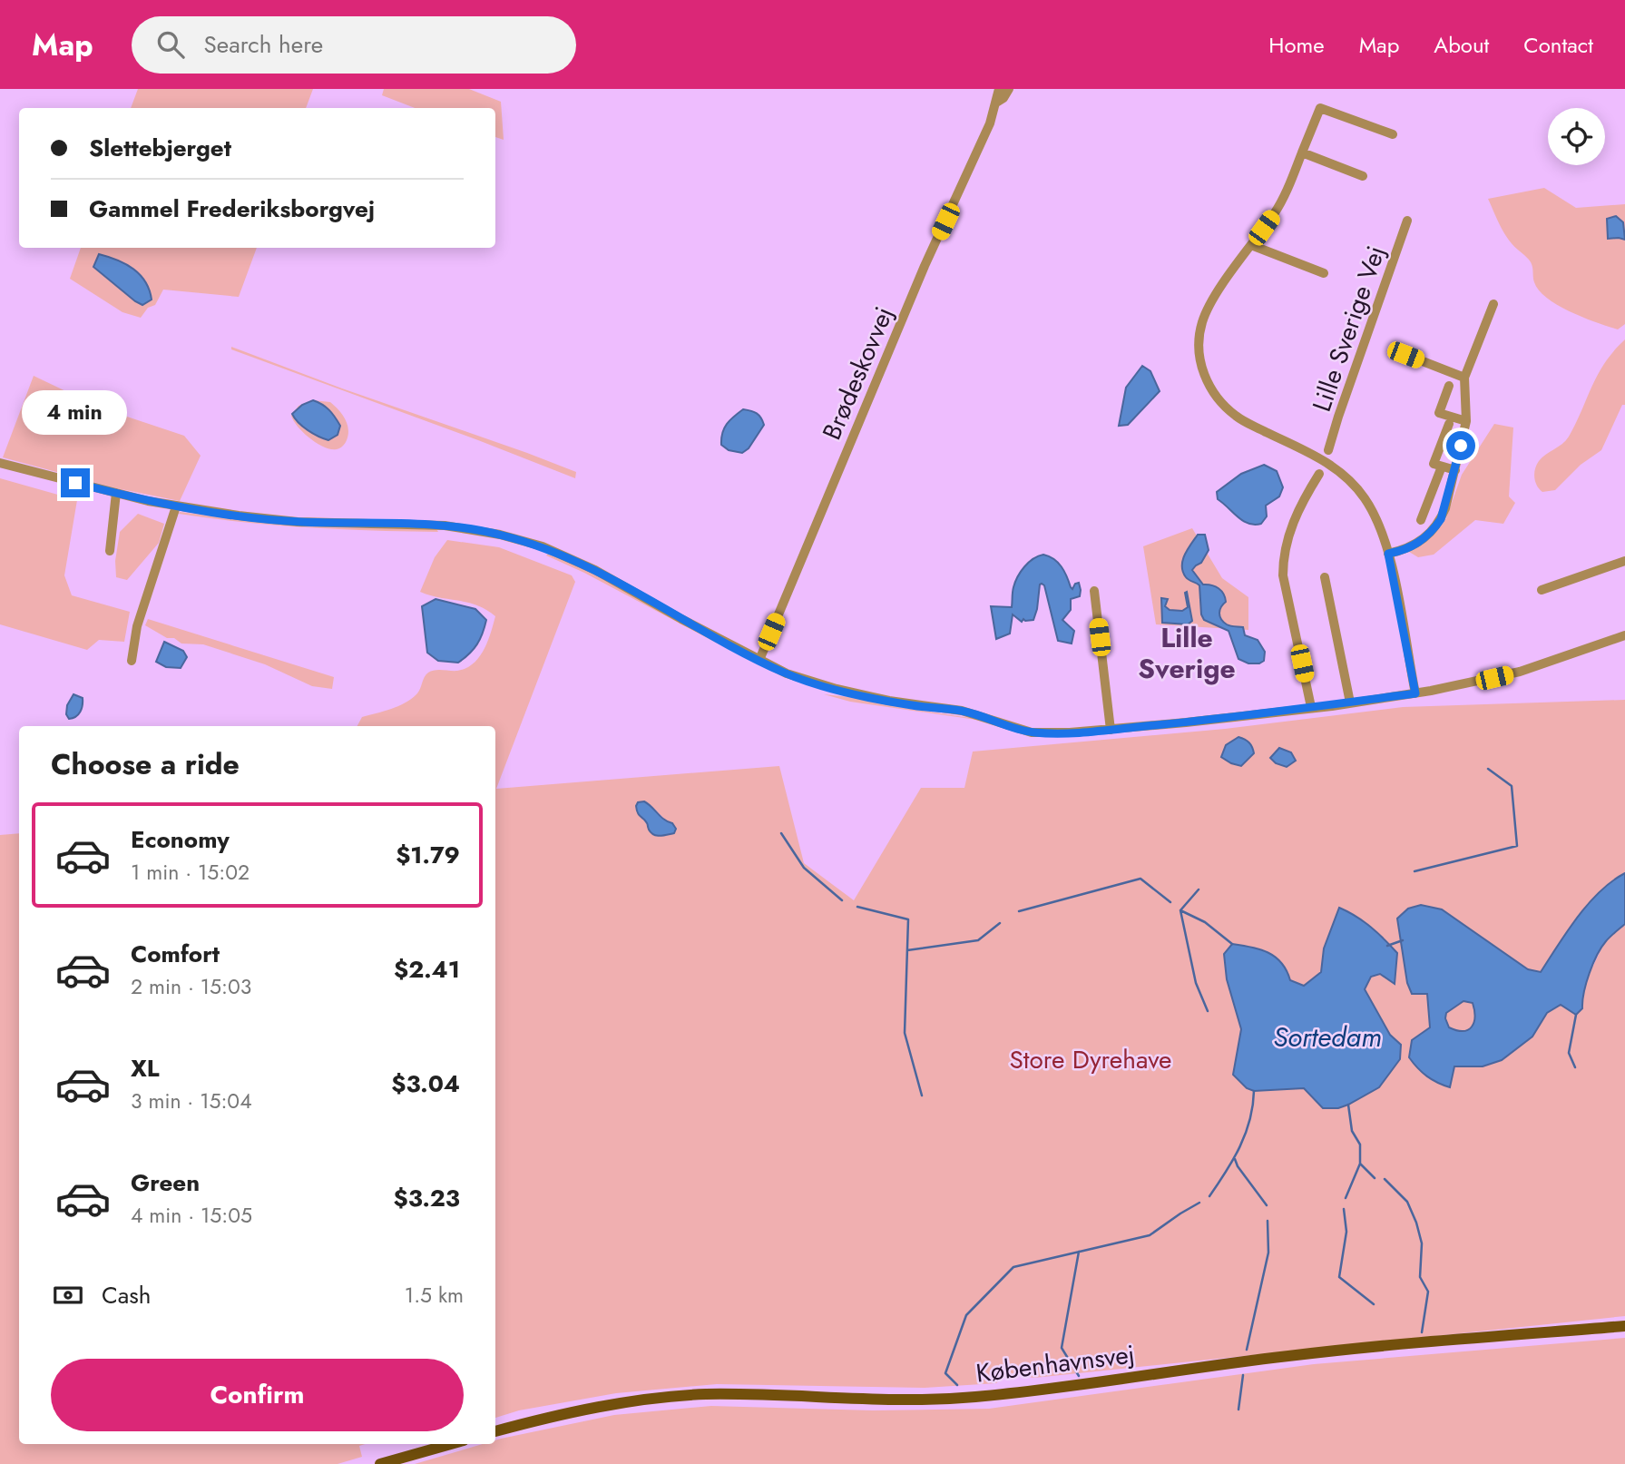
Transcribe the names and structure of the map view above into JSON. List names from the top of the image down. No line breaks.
{"streets":{"main road":["Københavnsvej"],"street":["Lille Sverige Vej","Brødeskovvej"]},"districts":["Lille Sverige"],"water":["Sortedam"],"parks":["Store Dyrehave"],"page":{"header":"Map","search":"Search here","nav":["Home","Map","About","Contact"],"banner":["Slettebjerget","Gammel Frederiksborgvej"],"bubble":"4 min","heading":"Choose a ride","list":[{"name":"Economy","note":"1 min · 15:02","value":"$1.79"},{"name":"Comfort","note":"2 min · 15:03","value":"$2.41"},{"name":"XL","note":"3 min · 15:04","value":"$3.04"},{"name":"Green","note":"4 min · 15:05","value":"$3.23"}],"pay":["Cash","1.5 km"],"buttons":"Confirm"}}
